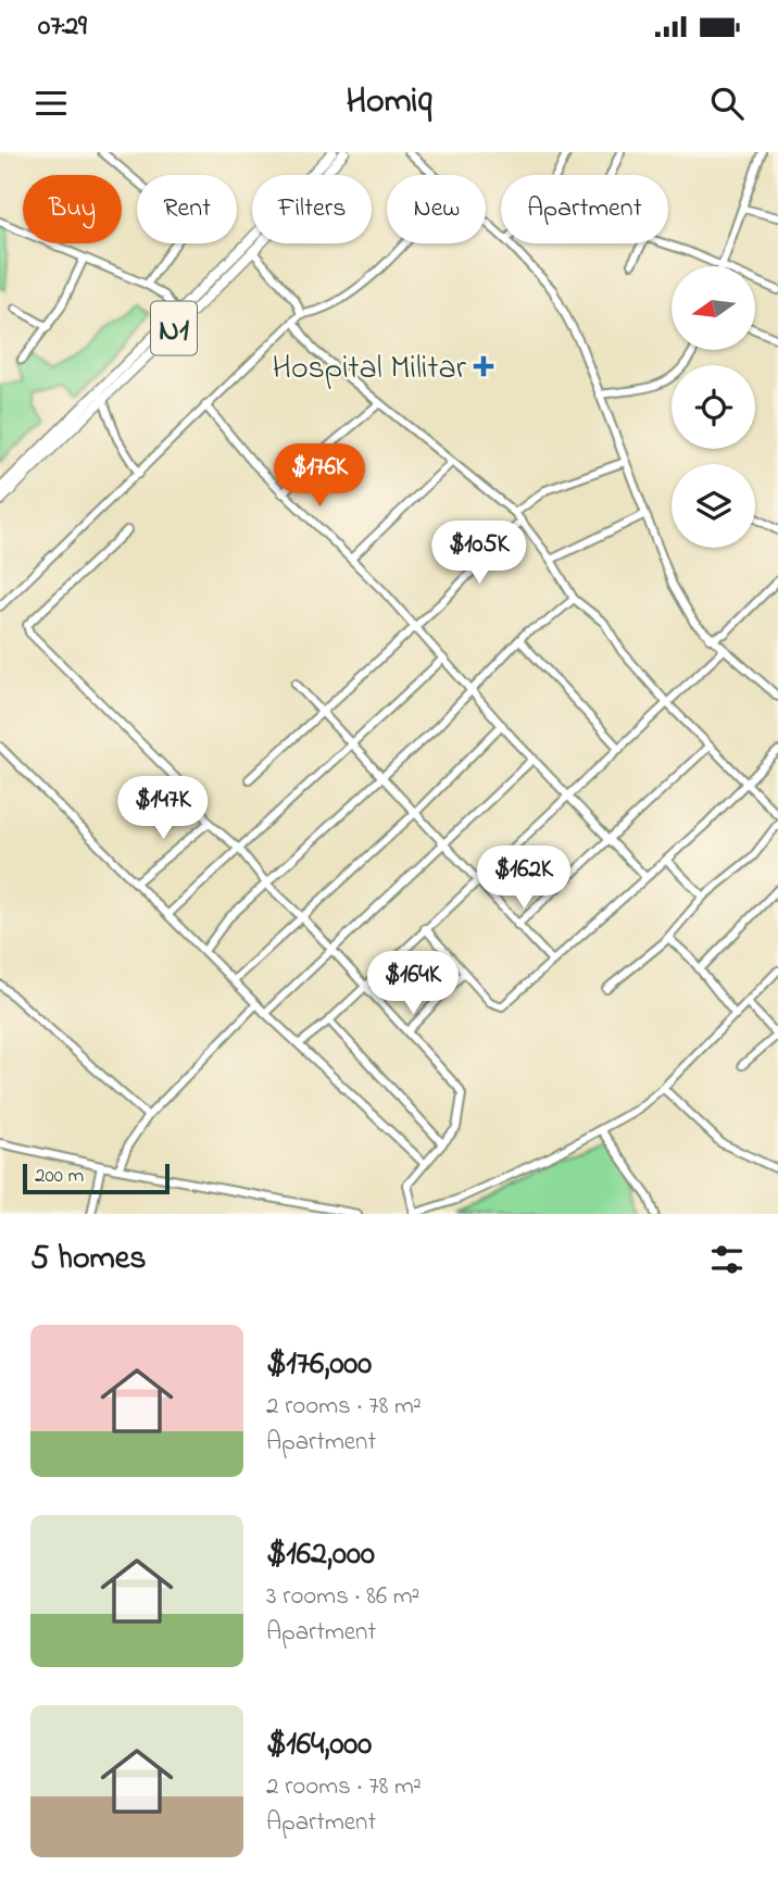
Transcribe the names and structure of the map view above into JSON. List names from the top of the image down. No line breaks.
{"streets":{"main road":["N1"]},"places":{"health":["Hospital Militar"]},"scale_bar":"200 m","north":"left","page":{"status":"07:29","header":"Homiq","chip":["Buy","Rent","Filters","New","Apartment"],"price":["$176K","$105K","$147K","$162K","$164K"],"scale":"200 m","heading":"5 homes","list":[{"name":"$176,000","note":"2 rooms · 78 m² · Apartment"},{"name":"$162,000","note":"3 rooms · 86 m² · Apartment"},{"name":"$164,000","note":"2 rooms · 78 m² · Apartment"}]}}
